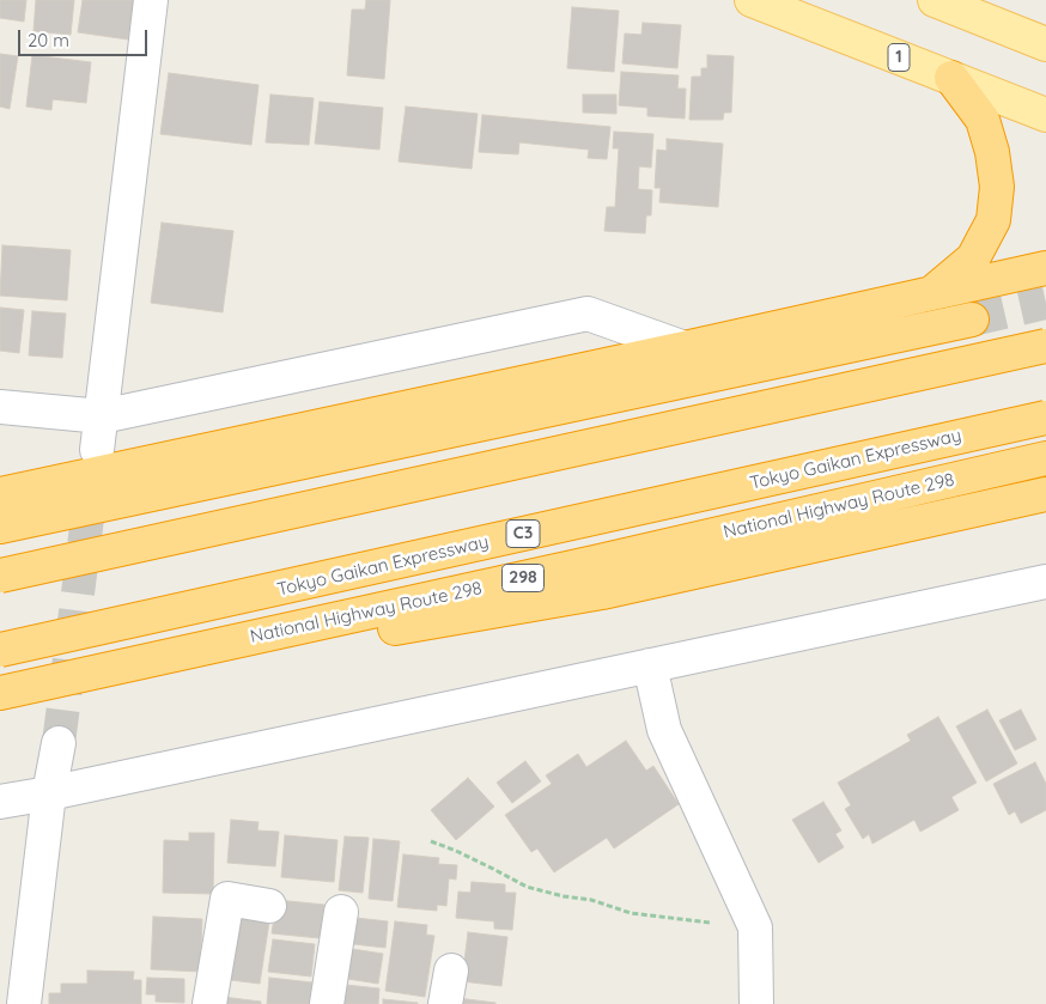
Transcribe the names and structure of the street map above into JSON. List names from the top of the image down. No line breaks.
{"streets":{"highway":["Tokyo Gaikan Expressway","National Highway Route 298","C3","298"],"main road":["1"]},"crossings":[["National Highway Route 298","298"]],"scale_bar":"20 m"}
